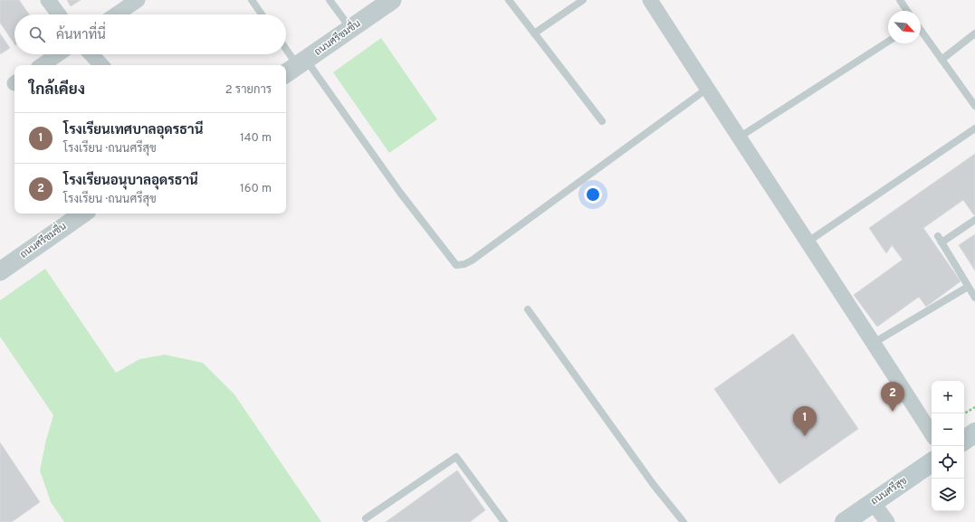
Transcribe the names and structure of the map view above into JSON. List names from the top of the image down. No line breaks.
{"streets":{"main road":["ถนนศรีสุข"],"street":["ถนนศรีชมชื่น"]},"north":"bottom right","page":{"search":"ค้นหาที่นี่","heading":["ใกล้เคียง","2 รายการ"],"list":[{"mark":"1","name":"โรงเรียนเทศบาลอุดรธานี","note":"โรงเรียน · ถนนศรีสุข","value":"140 m"},{"mark":"2","name":"โรงเรียนอนุบาลอุดรธานี","note":"โรงเรียน · ถนนศรีสุข","value":"160 m"}],"map_buttons":["+","−"],"pins":["2","1"]}}
